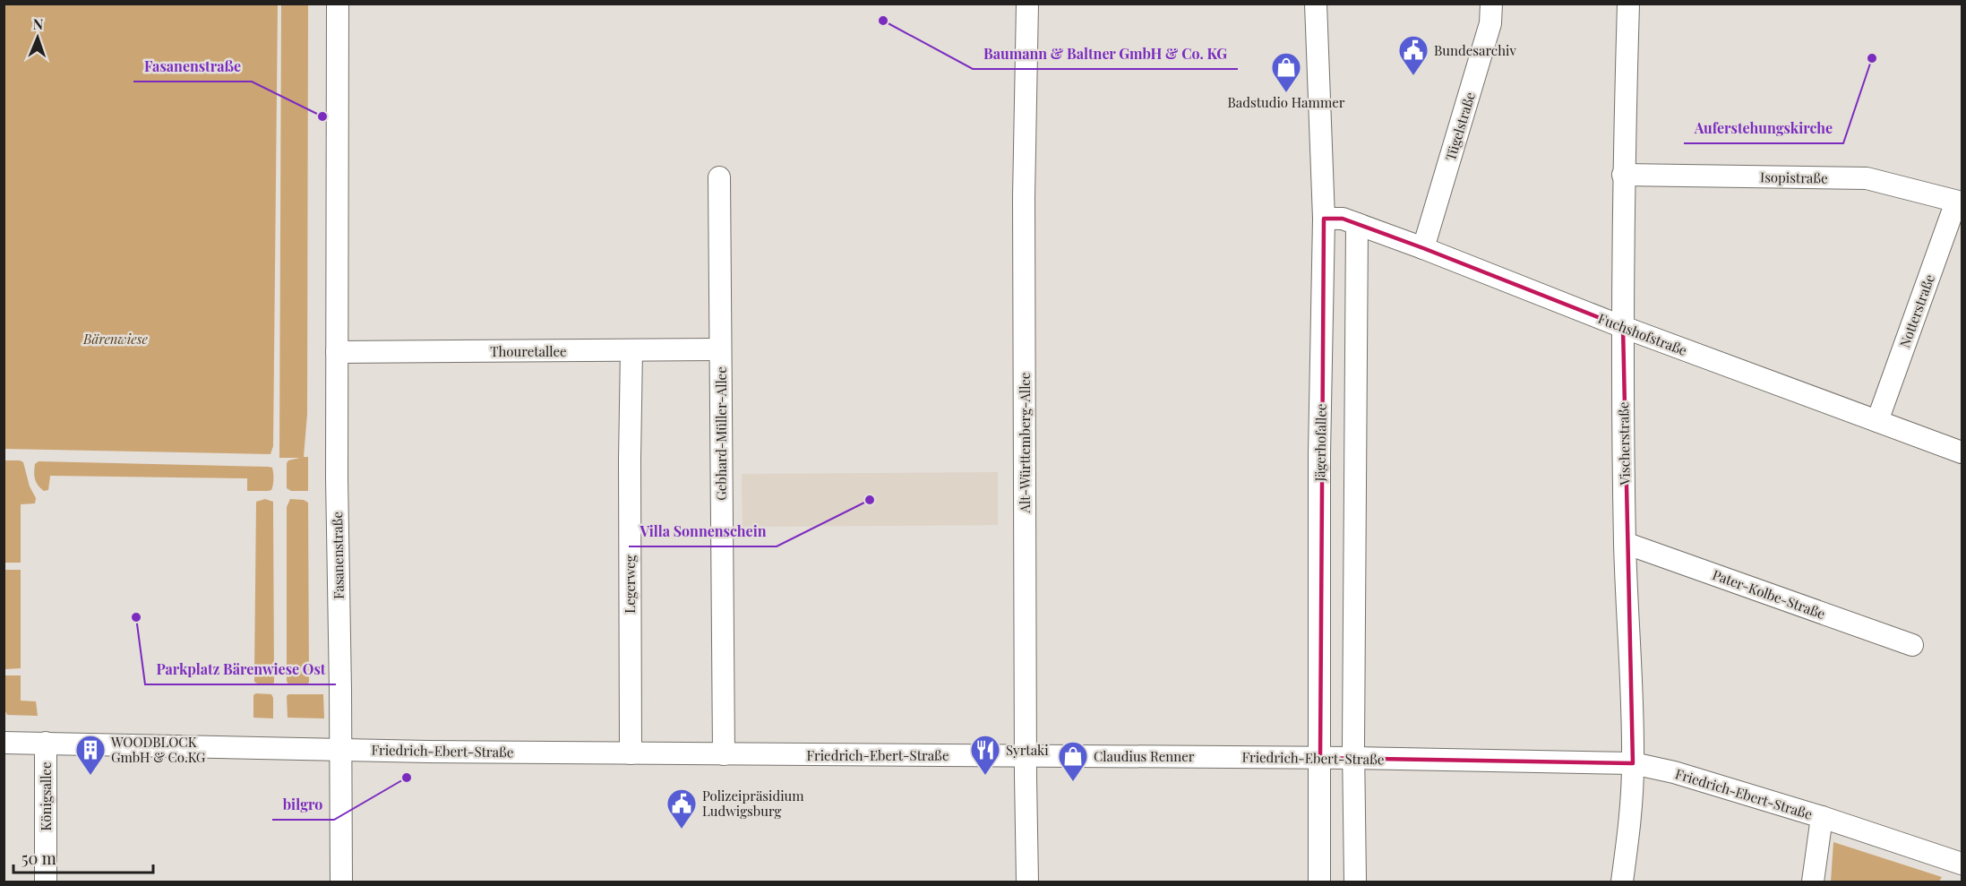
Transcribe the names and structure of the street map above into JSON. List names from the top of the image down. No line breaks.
{"streets":{"street":["Tügelstraße","Isopistraße","Notterstraße","Fuchshofstraße","Thouretallee","Gebhard-Müller-Allee","Alt-Württemberg-Allee","Jägerhofallee","Vischerstraße","Fasanenstraße","Legerweg","Pater-Kolbe-Straße","Friedrich-Ebert-Straße","Königsallee"]},"crossings":[["Tügelstraße","Fuchshofstraße"],["Isopistraße","Notterstraße"],["Isopistraße","Vischerstraße"],["Notterstraße","Fuchshofstraße"],["Fuchshofstraße","Jägerhofallee"],["Fuchshofstraße","Vischerstraße"],["Thouretallee","Gebhard-Müller-Allee"],["Thouretallee","Fasanenstraße"],["Thouretallee","Legerweg"],["Gebhard-Müller-Allee","Friedrich-Ebert-Straße"],["Alt-Württemberg-Allee","Friedrich-Ebert-Straße"],["Jägerhofallee","Friedrich-Ebert-Straße"],["Vischerstraße","Pater-Kolbe-Straße"],["Vischerstraße","Friedrich-Ebert-Straße"],["Fasanenstraße","Friedrich-Ebert-Straße"],["Legerweg","Friedrich-Ebert-Straße"],["Friedrich-Ebert-Straße","Königsallee"]],"parks":["Bärenwiese"],"places":{"other":["Baumann & Baltner GmbH & Co. KG","Auferstehungskirche","Fasanenstraße","Villa Sonnenschein","Parkplatz Bärenwiese Ost","bilgro"],"public building":["Bundesarchiv","Polizeipräsidium Ludwigsburg"],"shop":["Badstudio Hammer","Claudius Renner"],"building":["WOODBLOCK GmbH & Co.KG"],"restaurant":["Syrtaki"]},"scale_bar":"50 m","north":"top"}
